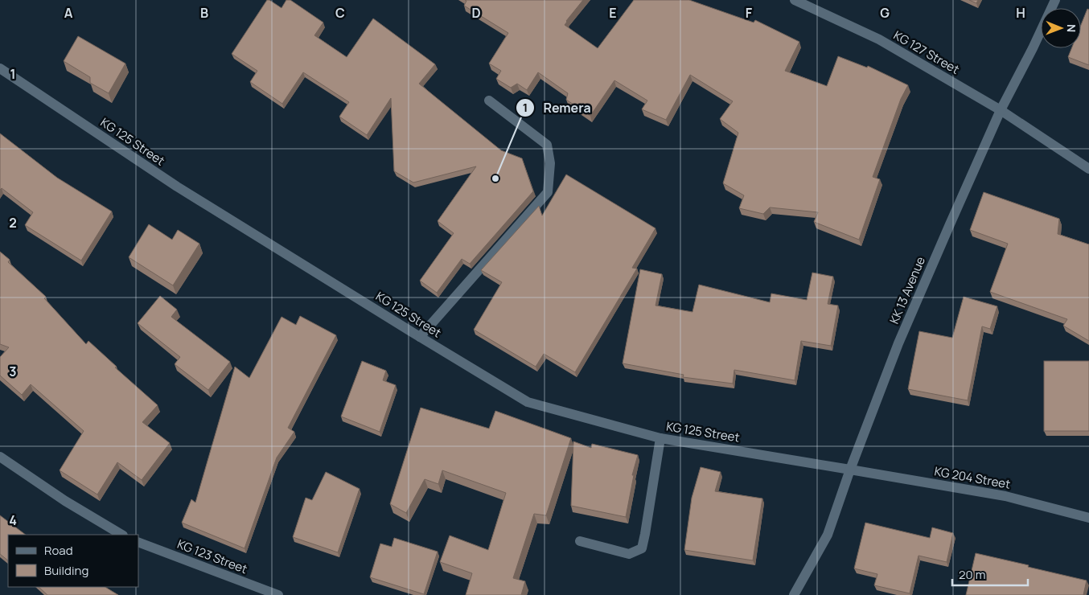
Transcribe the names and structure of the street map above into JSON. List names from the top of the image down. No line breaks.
{"streets":{"street":["KG 127 Street","KG 125 Street","KK 13 Avenue","KG 204 Street","KG 123 Street"]},"crossings":[["KG 127 Street","KK 13 Avenue"],["KG 125 Street","KK 13 Avenue"],["KG 125 Street","KG 204 Street"],["KK 13 Avenue","KG 204 Street"]],"places":["Remera"],"legend":["Road","Building"],"scale_bar":"20 m","north":"right","grid":{"columns":["A","B","C","D","E","F","G","H"],"rows":["1","2","3","4"]}}
